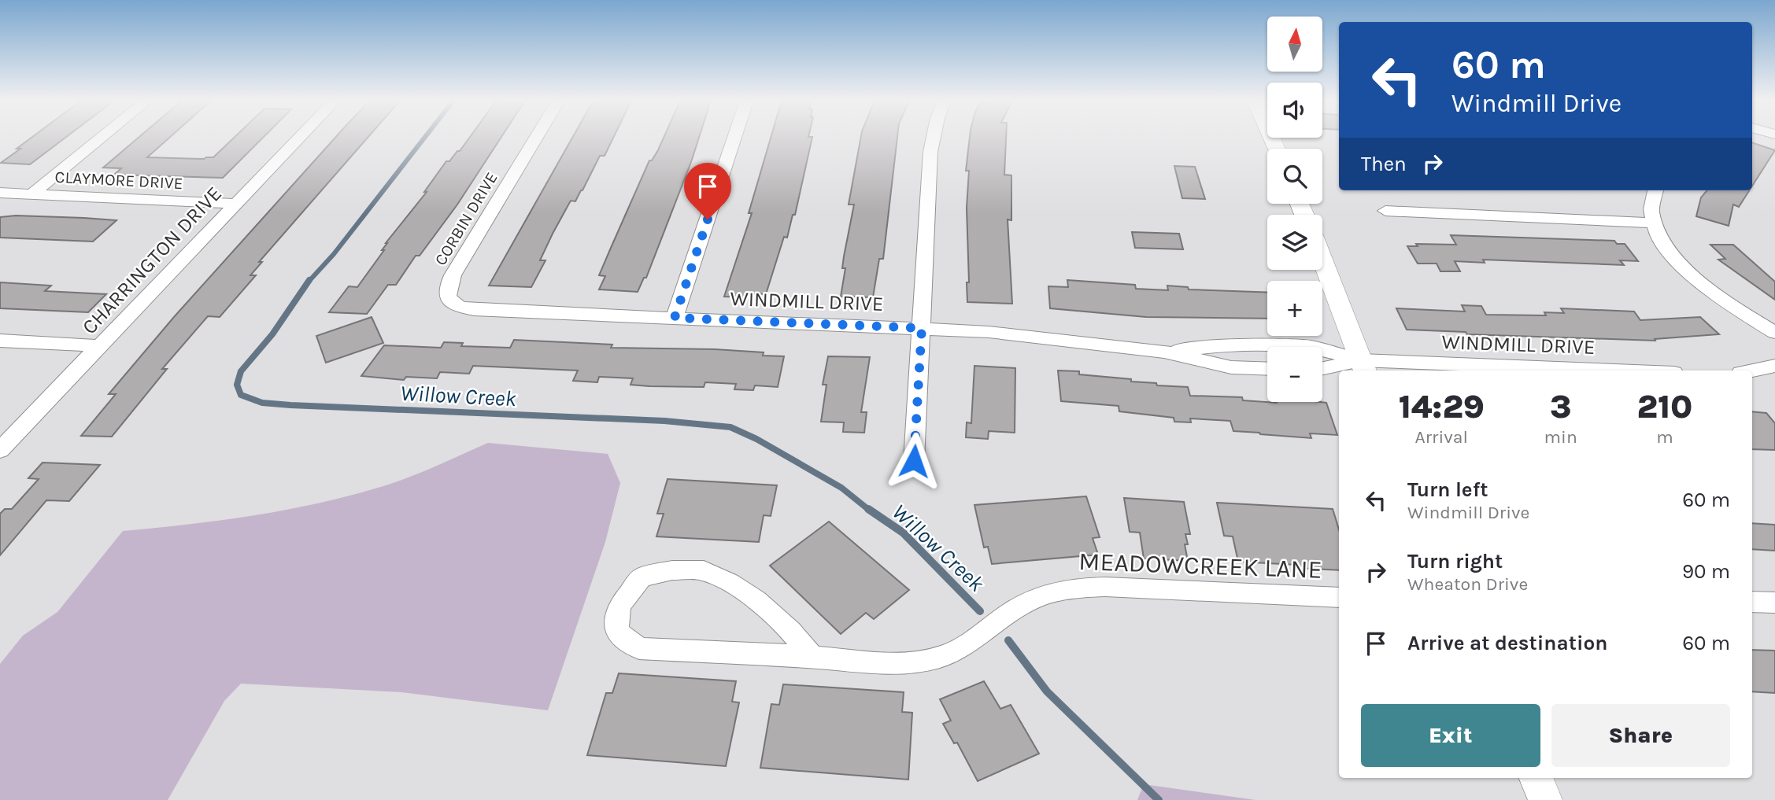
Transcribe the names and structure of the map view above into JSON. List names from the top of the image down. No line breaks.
{"streets":{"street":["CLAYMORE DRIVE","CORBIN DRIVE","CHARRINGTON DRIVE","WINDMILL DRIVE","MEADOWCREEK LANE"]},"crossings":[["CLAYMORE DRIVE","CHARRINGTON DRIVE"],["CORBIN DRIVE","WINDMILL DRIVE"]],"water":["Willow Creek"],"north":"top","page":{"map_buttons":["+","−"],"turn":["60 m","Windmill Drive"],"then":"Then","eta":["14:29","Arrival","3","min","210","m"],"list":[{"name":"Turn left","note":"Windmill Drive","value":"60 m"},{"name":"Turn right","note":"Wheaton Drive","value":"90 m"},{"name":"Arrive at destination","value":"60 m"}],"buttons":["Exit","Share"]}}
